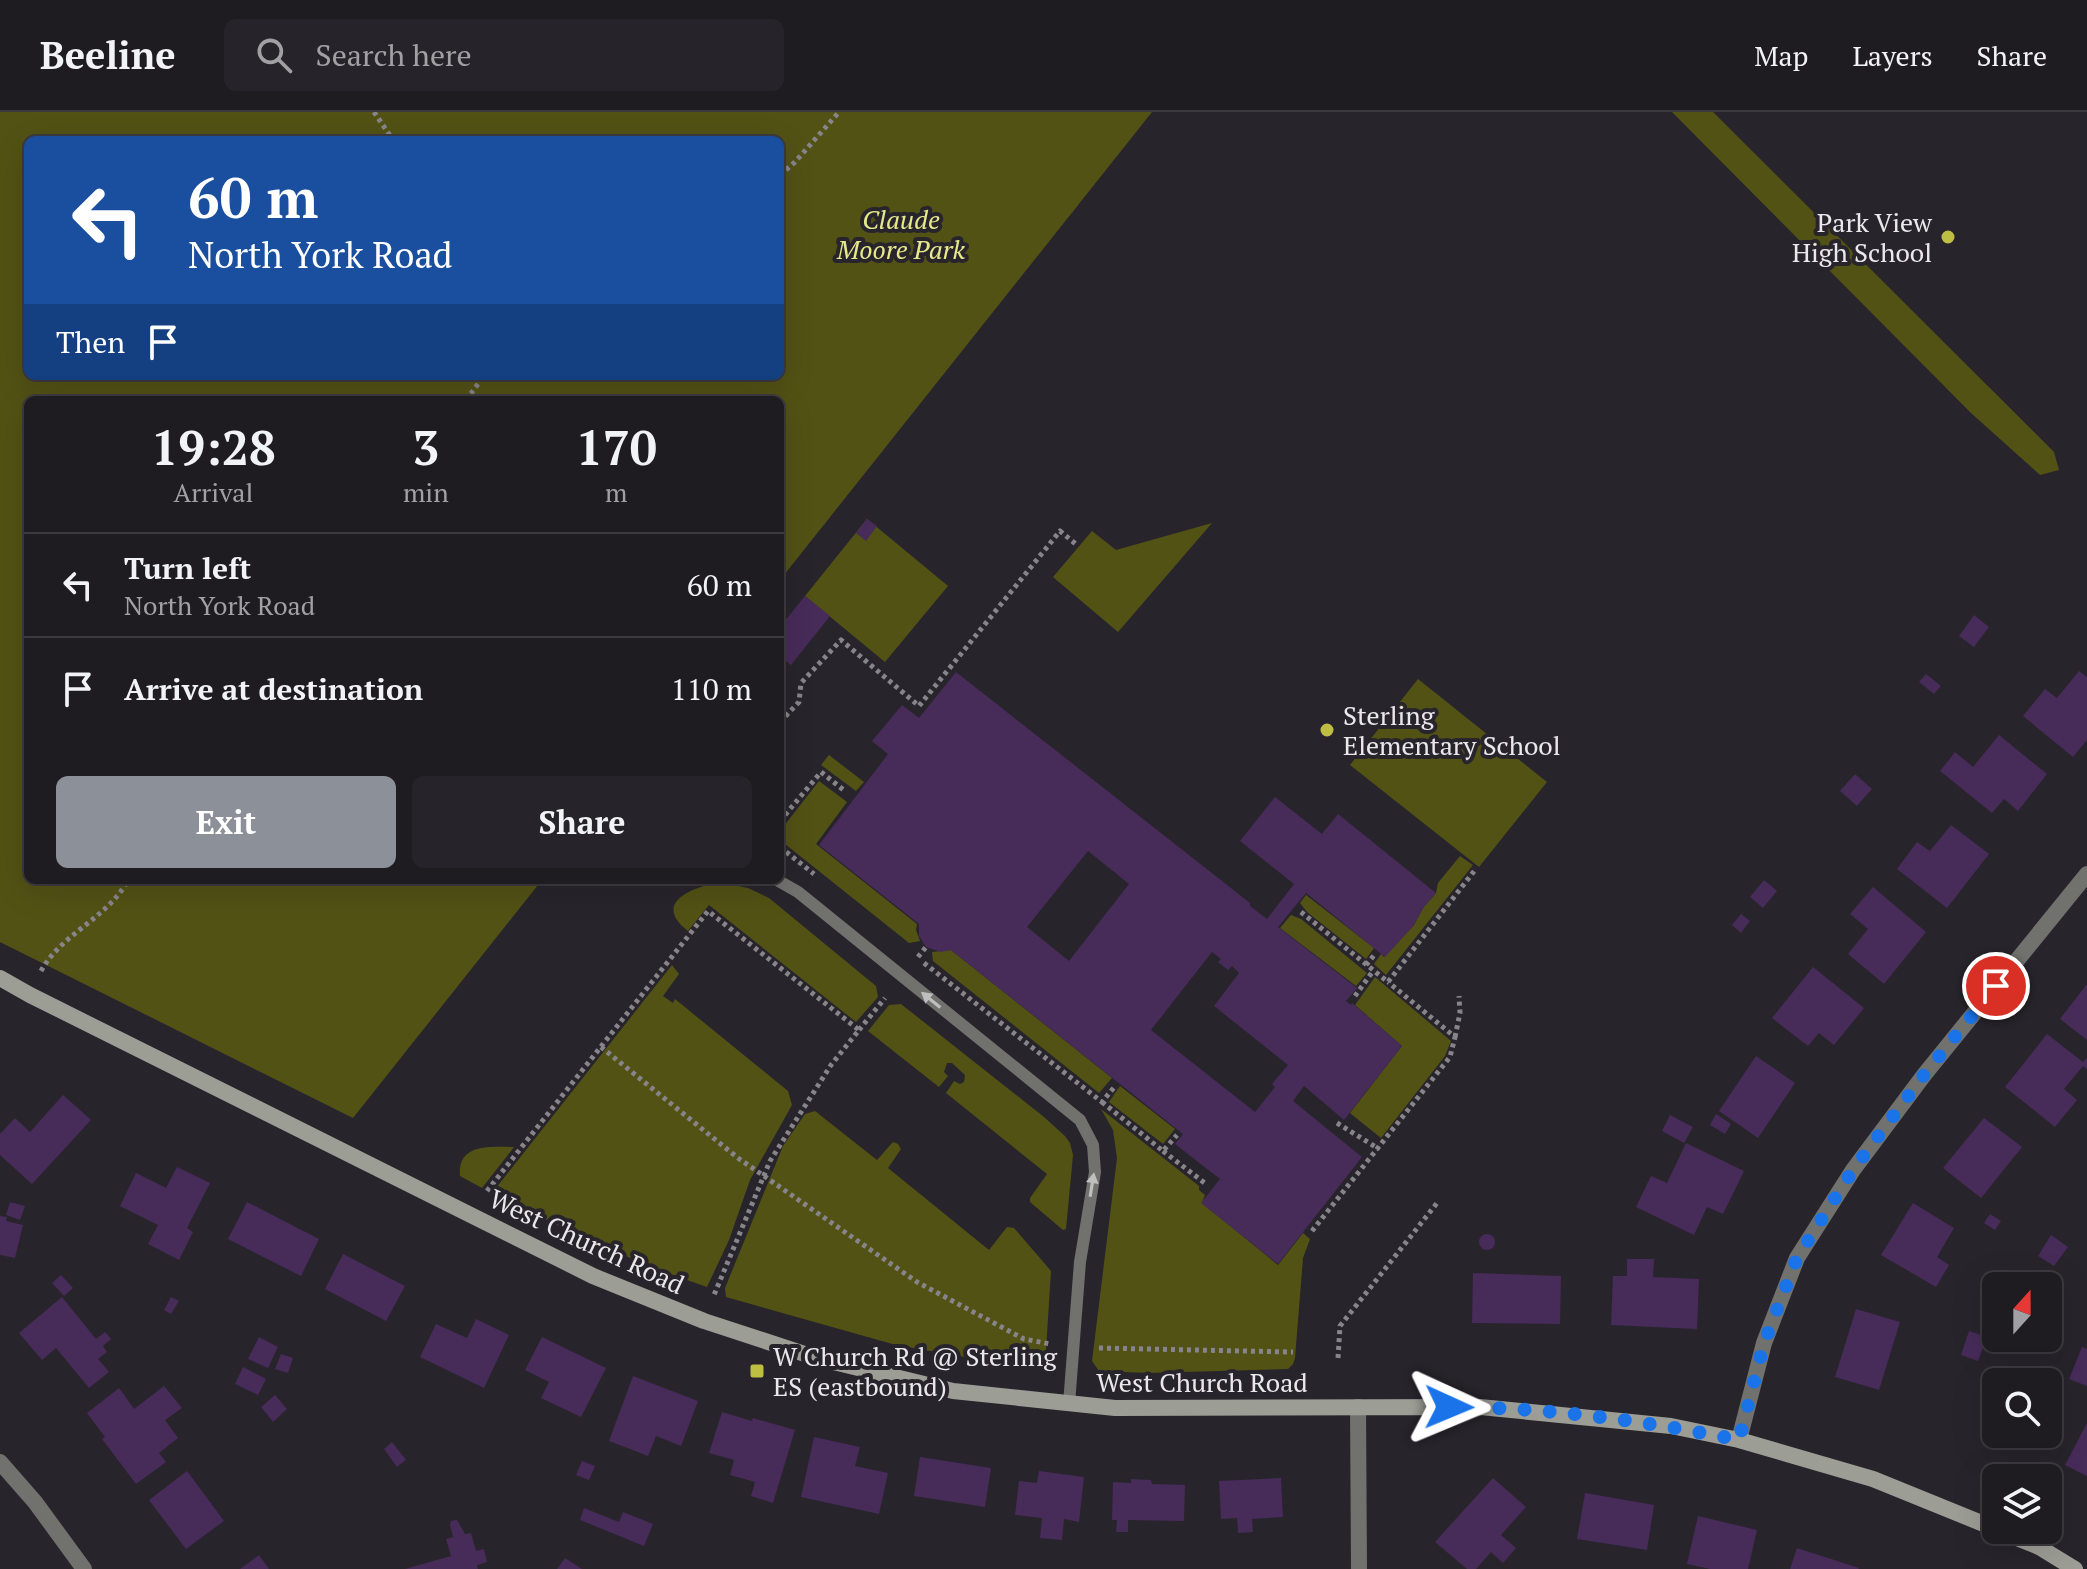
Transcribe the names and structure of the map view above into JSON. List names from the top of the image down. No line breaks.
{"streets":{"main road":["West Church Road"]},"parks":["Claude Moore Park"],"places":{"other":["Park View High School","Sterling Elementary School"],"transit":["W Church Rd @ Sterling ES (eastbound)"]},"north":"top","page":{"header":"Beeline","search":"Search here","nav":["Map","Layers","Share"],"turn":["60 m","North York Road"],"then":"Then","eta":["19:28","Arrival","3","min","170","m"],"list":[{"name":"Turn left","note":"North York Road","value":"60 m"},{"name":"Arrive at destination","value":"110 m"}],"buttons":["Exit","Share"]}}
